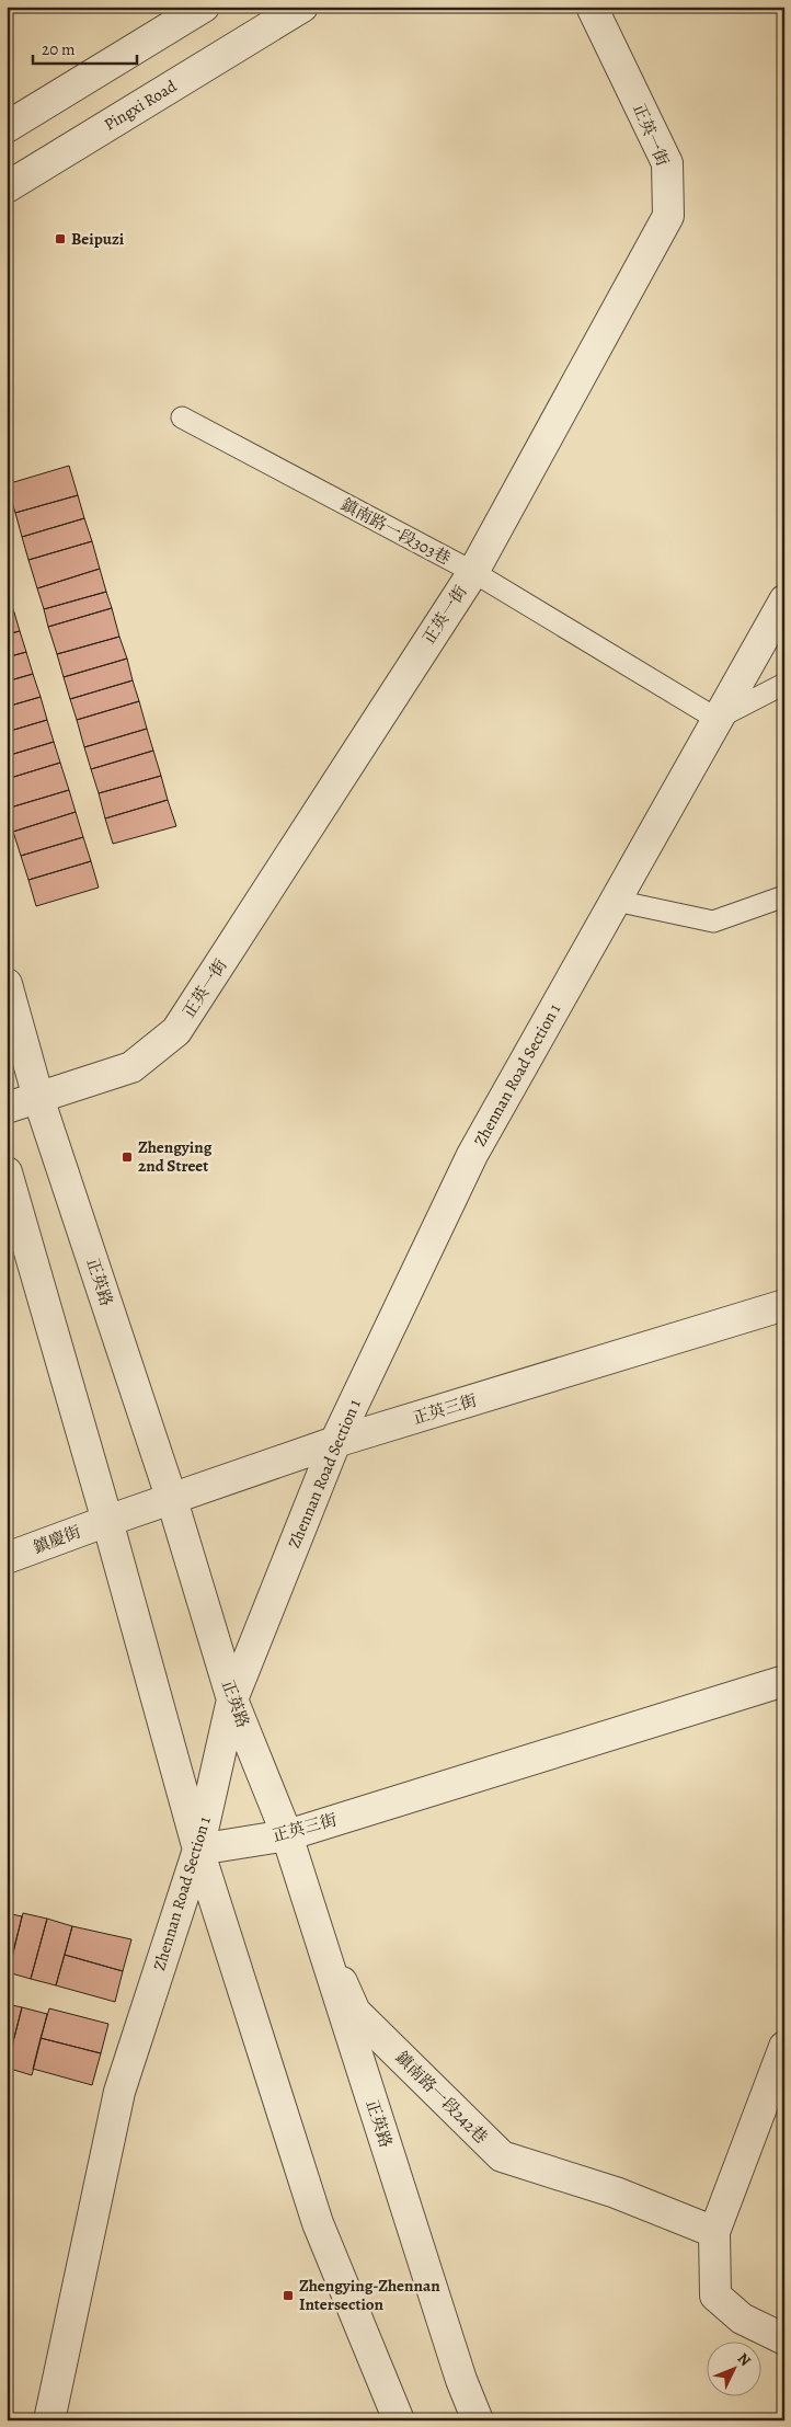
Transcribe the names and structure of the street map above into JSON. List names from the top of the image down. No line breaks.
{"streets":{"street":["Pingxi Road","正英一街","Zhennan Road Section 1","正英路","正英三街","鎮慶街","鎮南路一段242巷"],"lane":["鎮南路一段303巷"]},"crossings":[["正英一街","鎮南路一段303巷"],["正英一街","正英路"],["鎮南路一段303巷","Zhennan Road Section 1"],["Zhennan Road Section 1","正英路"],["Zhennan Road Section 1","正英三街"],["正英路","正英三街"],["正英路","鎮南路一段242巷"],["正英三街","鎮慶街"],["正英三街","鎮南路一段242巷"]],"places":{"transit":["Beipuzi","Zhengying 2nd Street","Zhengying-Zhennan Intersection"]},"scale_bar":"20 m","north":"top right"}
